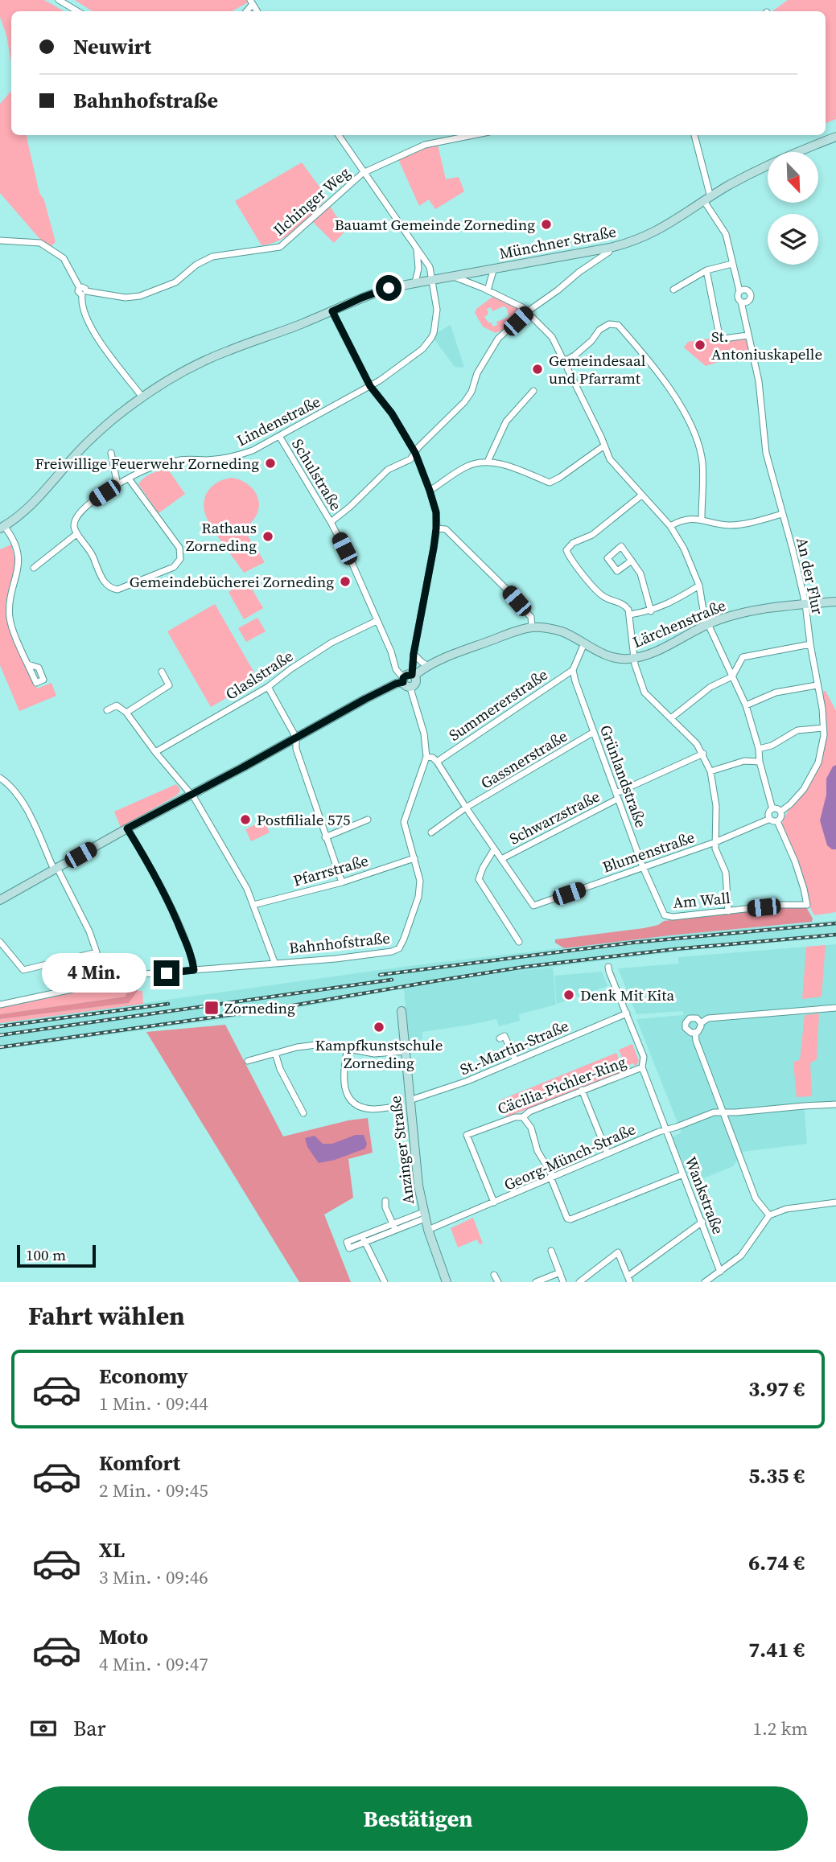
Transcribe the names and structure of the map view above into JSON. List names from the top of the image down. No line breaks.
{"streets":{"street":["Ilchinger Weg","Münchner Straße","Lindenstraße","Schulstraße","An der Flur","Lärchenstraße","Glaslstraße","Summererstraße","Gassnerstraße","Grünlandstraße","Schwarzstraße","Blumenstraße","Pfarrstraße","Am Wall","Bahnhofstraße","St.-Martin-Straße","Cäcilia-Pichler-Ring","Anzinger Straße","Georg-Münch-Straße","Wankstraße"]},"crossings":[["Münchner Straße","Lindenstraße"],["Münchner Straße","An der Flur"],["Lindenstraße","Schulstraße"],["Schulstraße","Lärchenstraße"],["Schulstraße","Glaslstraße"],["An der Flur","Lärchenstraße"],["An der Flur","Blumenstraße"],["An der Flur","Am Wall"],["Summererstraße","Grünlandstraße"],["Gassnerstraße","Grünlandstraße"],["Grünlandstraße","Schwarzstraße"],["Grünlandstraße","Blumenstraße"],["Grünlandstraße","Am Wall"],["Schwarzstraße","Blumenstraße"],["Blumenstraße","Am Wall"],["Pfarrstraße","Bahnhofstraße"],["St.-Martin-Straße","Anzinger Straße"],["Cäcilia-Pichler-Ring","Georg-Münch-Straße"],["Cäcilia-Pichler-Ring","Wankstraße"],["Anzinger Straße","Georg-Münch-Straße"],["Georg-Münch-Straße","Wankstraße"]],"places":{"other":["Bauamt Gemeinde Zorneding","St. Antoniuskapelle","Gemeindesaal und Pfarramt","Freiwillige Feuerwehr Zorneding","Rathaus Zorneding","Gemeindebücherei Zorneding","Postfiliale 575","Denk Mit Kita","Kampfkunstschule Zorneding"],"transit":["Zorneding"]},"scale_bar":"100 m","north":"bottom right","page":{"banner":["Neuwirt","Bahnhofstraße"],"bubble":"4 Min.","scale":"100 m","heading":"Fahrt wählen","list":[{"name":"Economy","note":"1 Min. · 09:44","value":"3.97 €"},{"name":"Komfort","note":"2 Min. · 09:45","value":"5.35 €"},{"name":"XL","note":"3 Min. · 09:46","value":"6.74 €"},{"name":"Moto","note":"4 Min. · 09:47","value":"7.41 €"}],"pay":["Bar","1.2 km"],"buttons":"Bestätigen"}}
